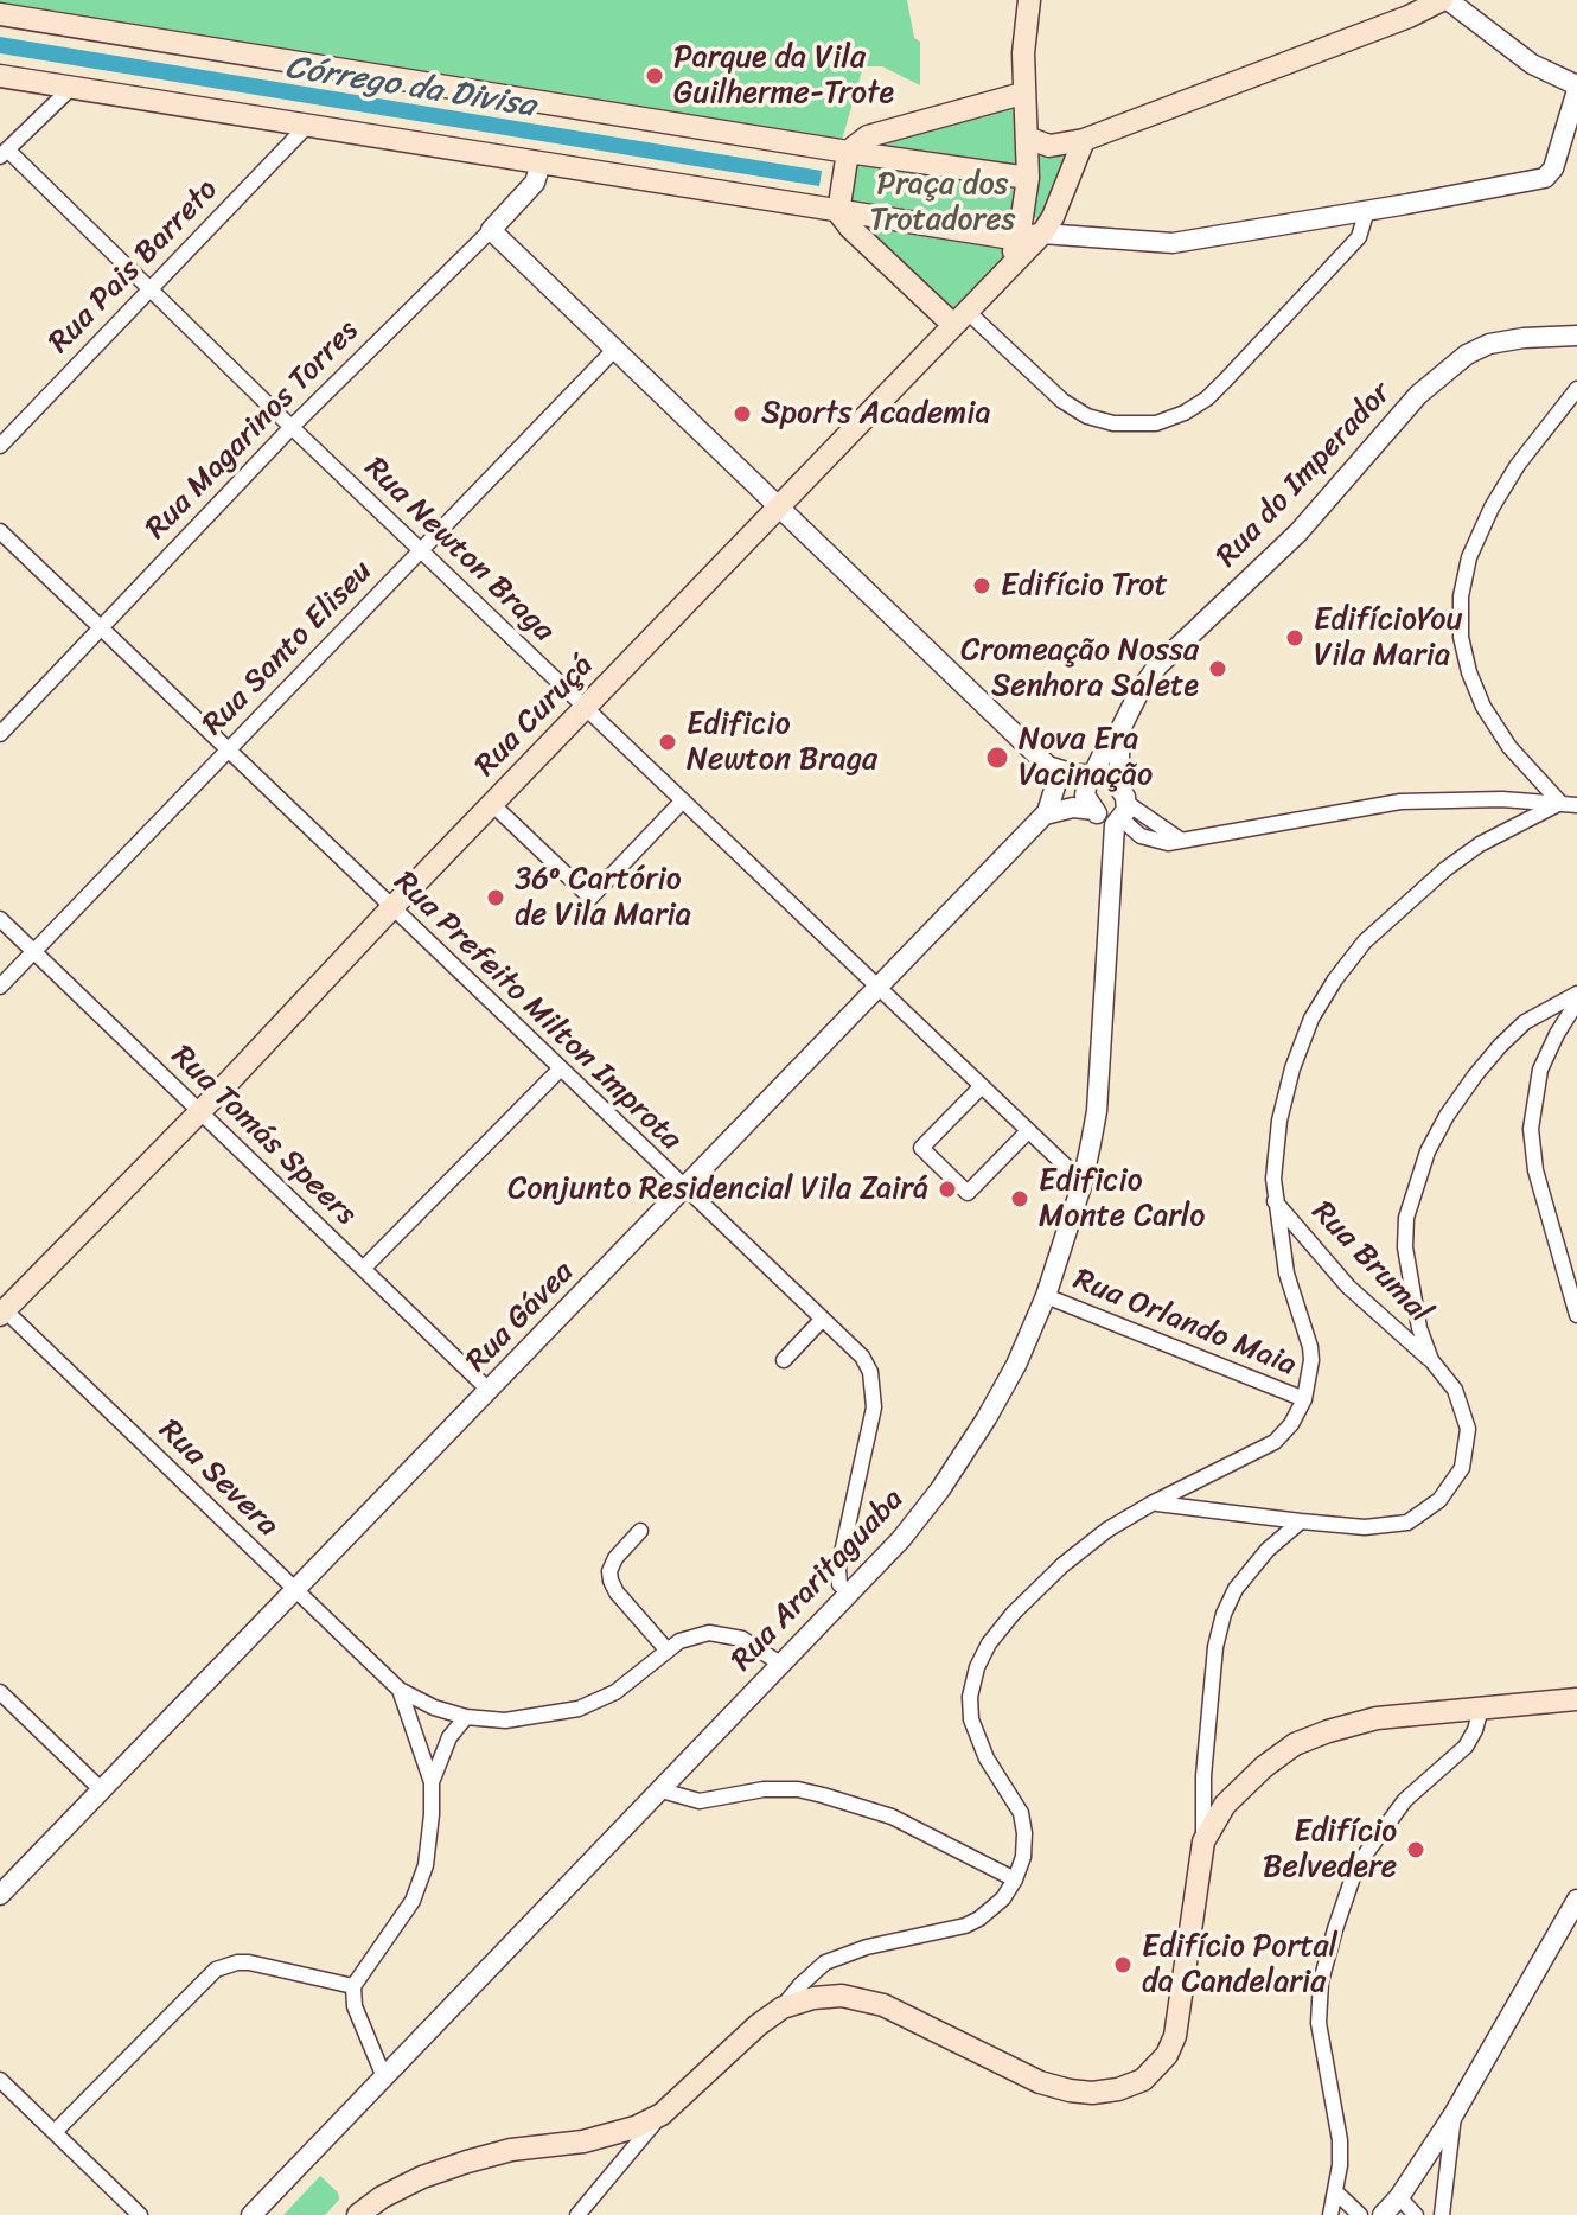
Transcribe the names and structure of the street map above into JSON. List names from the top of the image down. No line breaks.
{"streets":{"main road":["Rua Curuçá"],"street":["Rua Pais Barreto","Rua Magarinos Torres","Rua do Imperador","Rua Newton Braga","Rua Santo Eliseu","Rua Prefeito Milton Improta","Rua Tomás Speers","Rua Brumal","Rua Gávea","Rua Orlando Maia","Rua Severa","Rua Araritaguaba"]},"crossings":[["Rua Pais Barreto","Rua Newton Braga"],["Rua Magarinos Torres","Rua Newton Braga"],["Rua Magarinos Torres","Rua Prefeito Milton Improta"],["Rua do Imperador","Rua Araritaguaba"],["Rua Newton Braga","Rua Santo Eliseu"],["Rua Newton Braga","Rua Curuçá"],["Rua Newton Braga","Rua Gávea"],["Rua Newton Braga","Rua Araritaguaba"],["Rua Santo Eliseu","Rua Prefeito Milton Improta"],["Rua Santo Eliseu","Rua Tomás Speers"],["Rua Curuçá","Rua Prefeito Milton Improta"],["Rua Curuçá","Rua Tomás Speers"],["Rua Curuçá","Rua Severa"],["Rua Prefeito Milton Improta","Rua Gávea"],["Rua Prefeito Milton Improta","Rua Araritaguaba"],["Rua Tomás Speers","Rua Gávea"],["Rua Gávea","Rua Severa"],["Rua Orlando Maia","Rua Araritaguaba"]],"water":["Córrego da Divisa"],"parks":["Praça dos Trotadores"],"places":["Parque da Vila Guilherme-Trote","Sports Academia","Edifício Trot","EdifícioYou Vila Maria","Cromeação Nossa Senhora Salete","Edificio Newton Braga","Nova Era Vacinação","36º Cartório de Vila Maria","Conjunto Residencial Vila Zairá","Edificio Monte Carlo","Edifício Belvedere","Edifício Portal da Candelaria"]}
